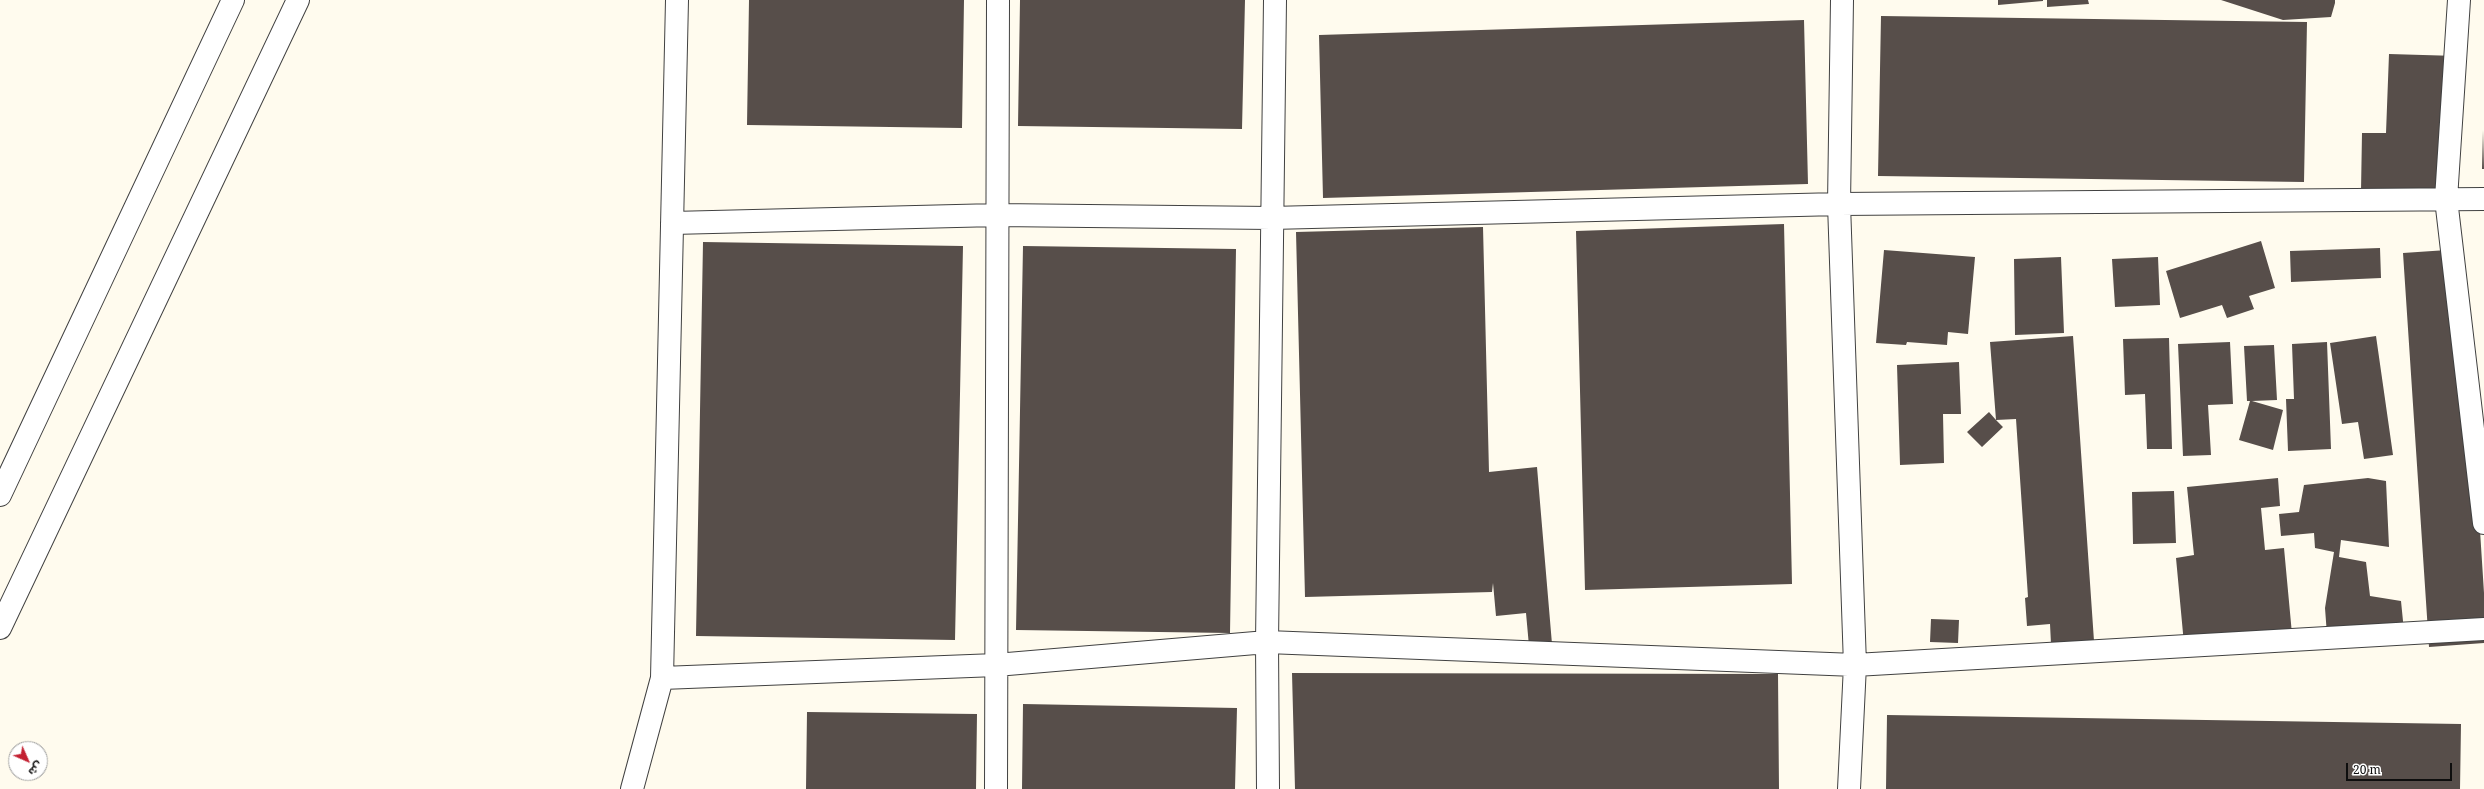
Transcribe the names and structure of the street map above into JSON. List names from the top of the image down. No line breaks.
{"scale_bar":"20 m","north":"bottom right"}
